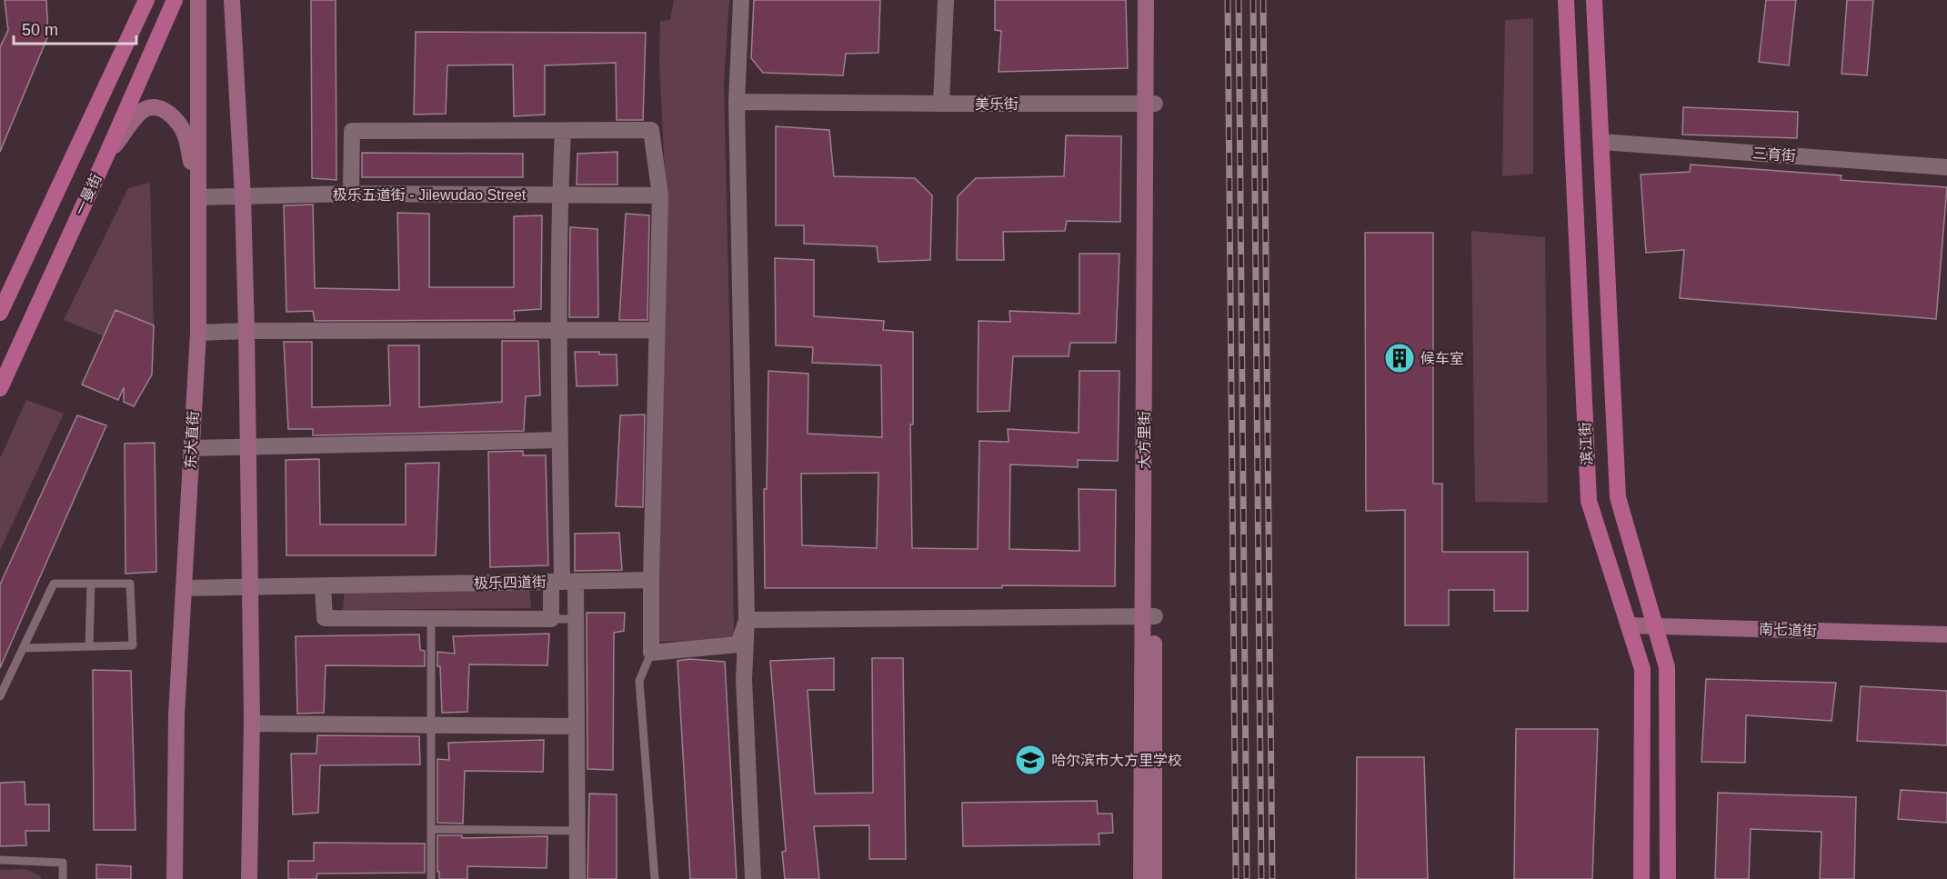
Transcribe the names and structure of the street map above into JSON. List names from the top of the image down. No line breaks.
{"streets":{"main road":["一曼街","东大直街","大方里街","滨江街","南七道街"],"street":["美乐街","三育街","极乐五道街 - Jilewudao Street","极乐四道街"]},"crossings":[["美乐街","大方里街"],["三育街","滨江街"],["极乐五道街 - Jilewudao Street","东大直街"],["东大直街","极乐四道街"],["滨江街","南七道街"]],"places":{"building":["候车室"],"school or university":["哈尔滨市大方里学校"]},"scale_bar":"50 m"}
